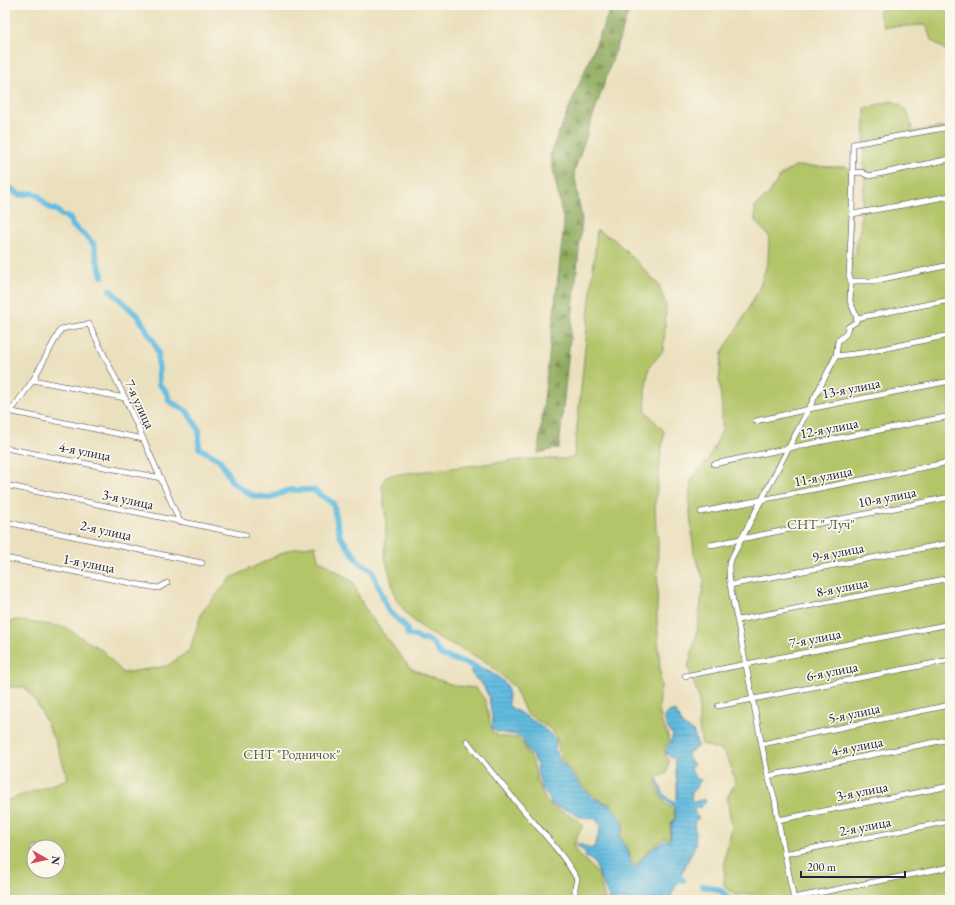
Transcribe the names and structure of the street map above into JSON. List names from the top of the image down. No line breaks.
{"streets":{"street":["13-я улица","7-я улица","12-я улица","4-я улица","11-я улица","10-я улица","3-я улица","2-я улица","9-я улица","1-я улица","8-я улица","6-я улица","5-я улица"]},"crossings":[["7-я улица","4-я улица"],["7-я улица","3-я улица"]],"parks":["СНТ \" Луч\"","СНТ \"Родничок\""],"scale_bar":"200 m","north":"right"}
